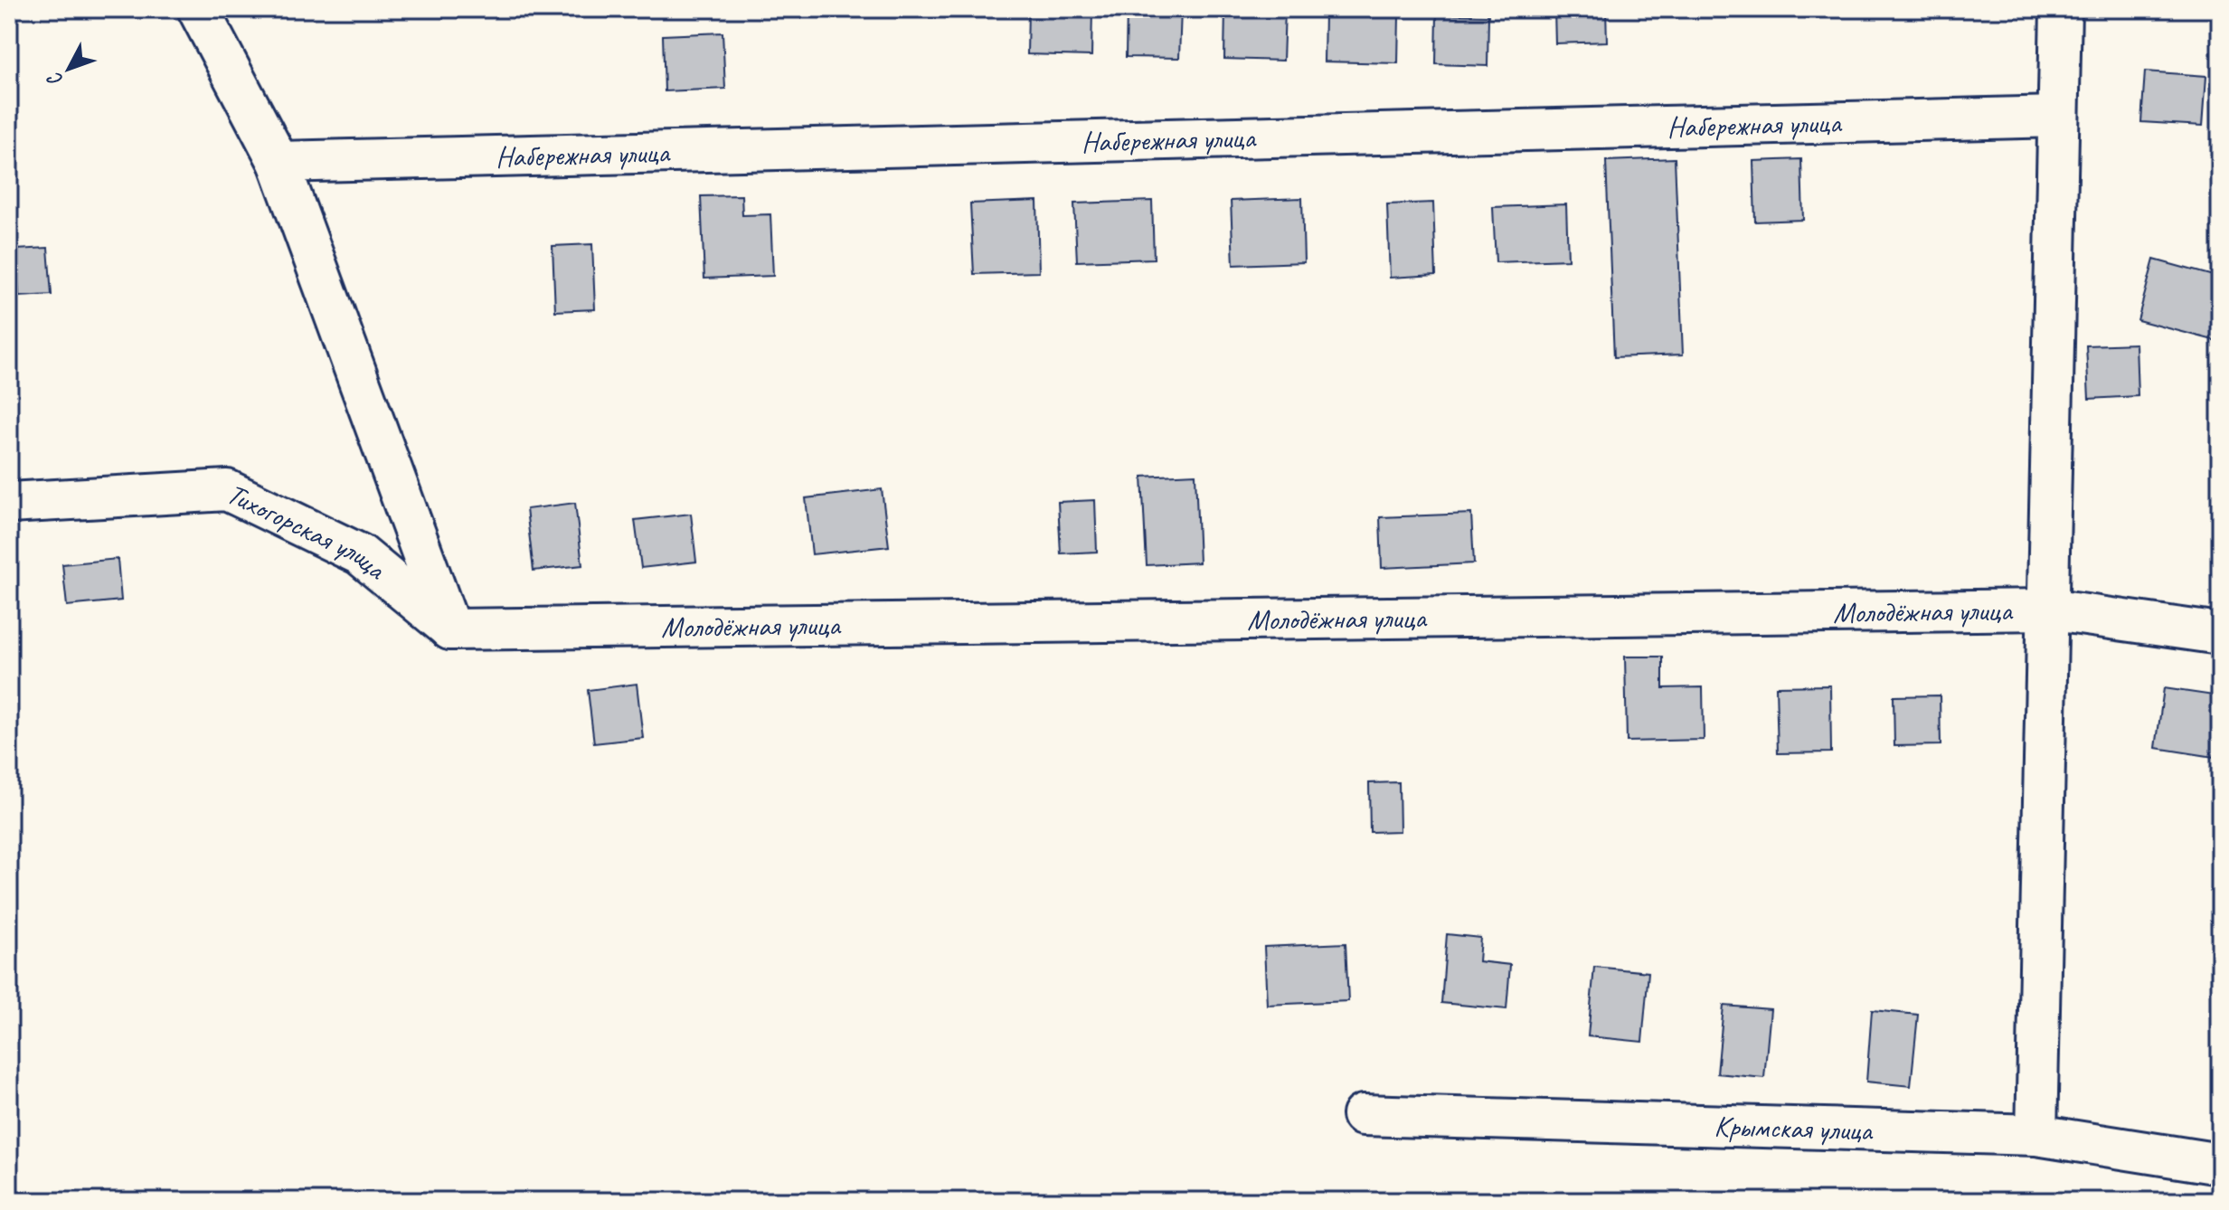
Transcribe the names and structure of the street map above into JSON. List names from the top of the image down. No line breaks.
{"streets":{"street":["Набережная улица","Тихогорская улица","Молодёжная улица","Крымская улица"]},"crossings":[["Тихогорская улица","Молодёжная улица"]],"north":"bottom left"}
